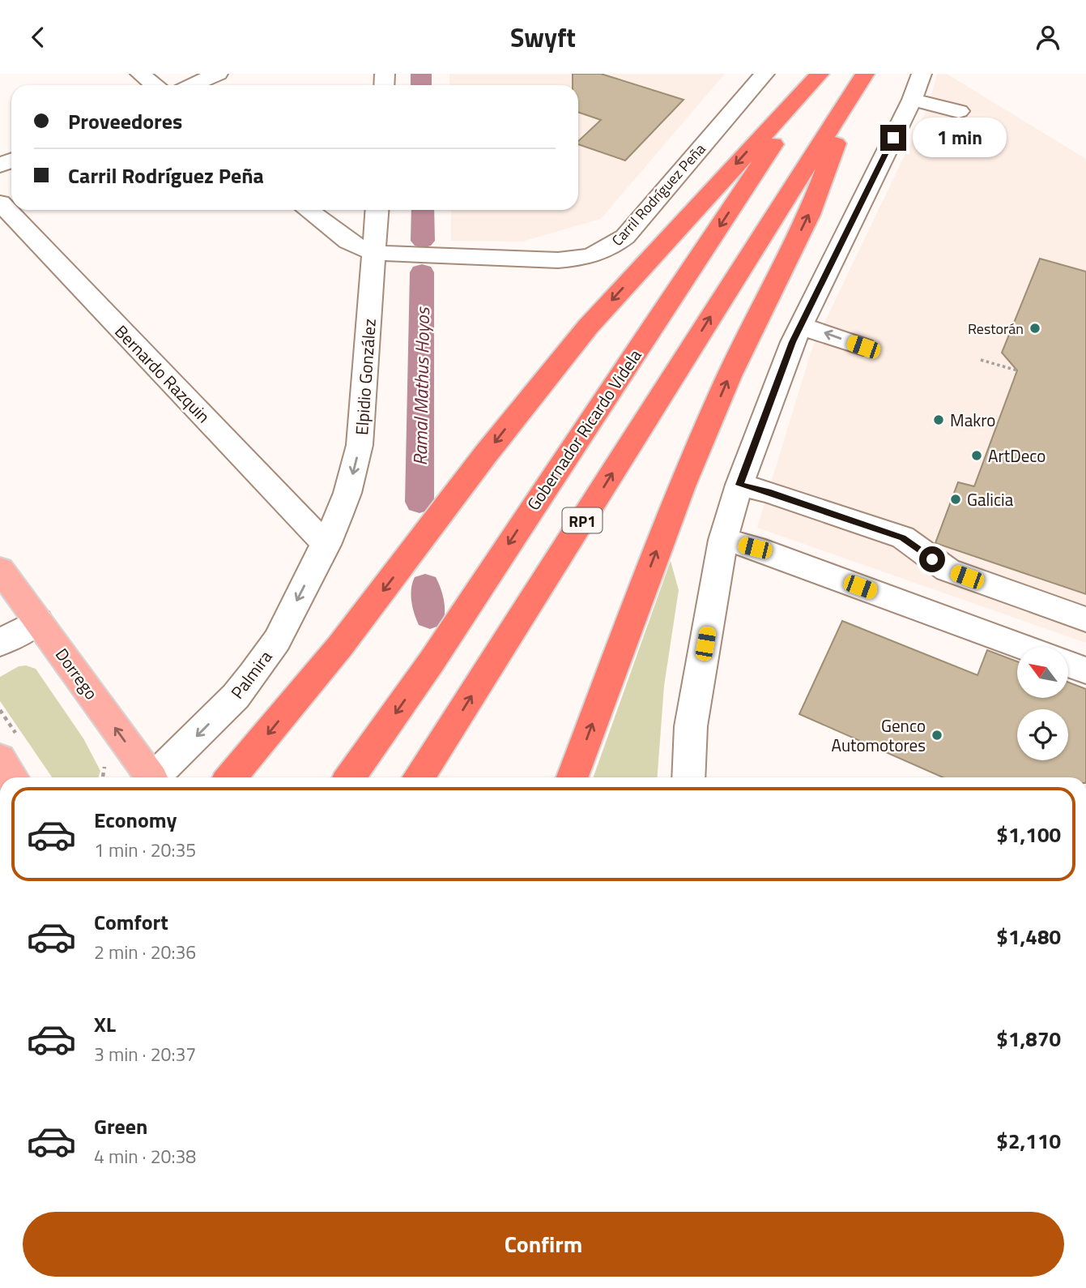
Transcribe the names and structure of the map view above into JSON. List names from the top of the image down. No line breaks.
{"streets":{"highway":["Gobernador Ricardo Videla","RP1"],"main road":["Dorrego"],"street":["Carril Rodríguez Peña","Bernardo Razquin","Elpidio González","Palmira"]},"crossings":[["Carril Rodríguez Peña","Elpidio González"],["Bernardo Razquin","Elpidio González"],["Bernardo Razquin","Palmira"],["Elpidio González","Palmira"]],"one_way":["Elpidio González","Dorrego","Palmira"],"water":["Ramal Mathus Hoyos"],"places":["Restorán","Makro","ArtDeco","Galicia","Genco Automotores"],"north":"top left","page":{"header":"Swyft","banner":["Proveedores","Carril Rodríguez Peña"],"bubble":"1 min","list":[{"name":"Economy","note":"1 min · 20:35","value":"$1,100"},{"name":"Comfort","note":"2 min · 20:36","value":"$1,480"},{"name":"XL","note":"3 min · 20:37","value":"$1,870"},{"name":"Green","note":"4 min · 20:38","value":"$2,110"}],"buttons":"Confirm"}}
